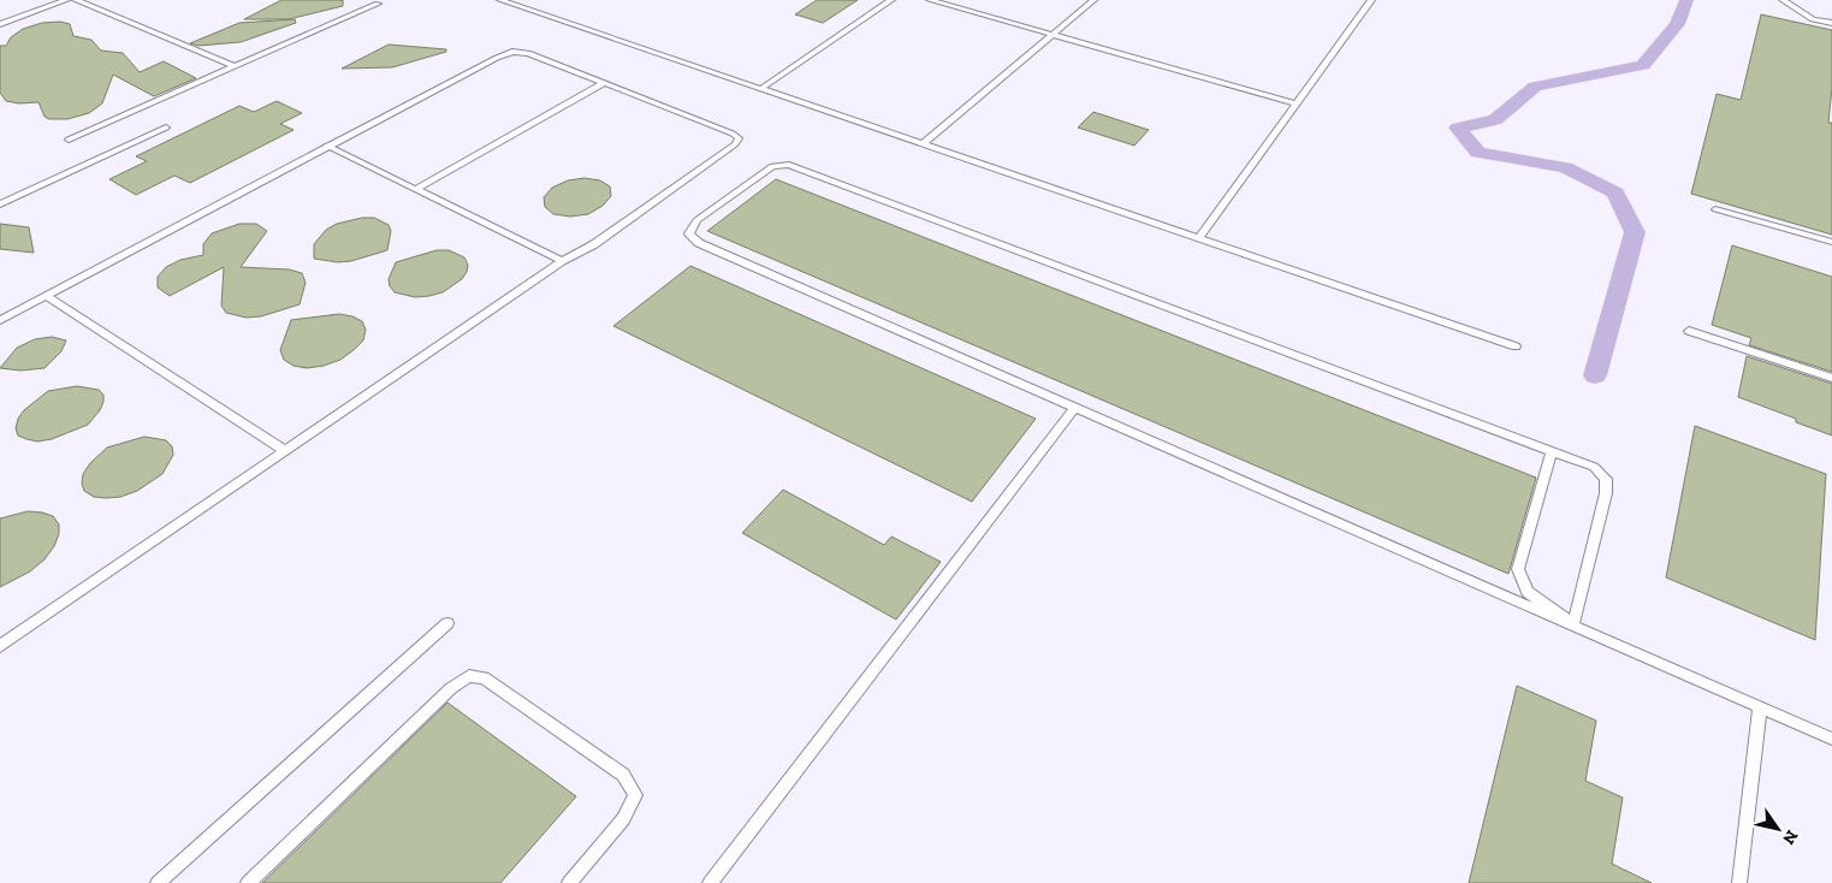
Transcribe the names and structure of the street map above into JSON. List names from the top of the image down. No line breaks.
{"north":"bottom right"}
